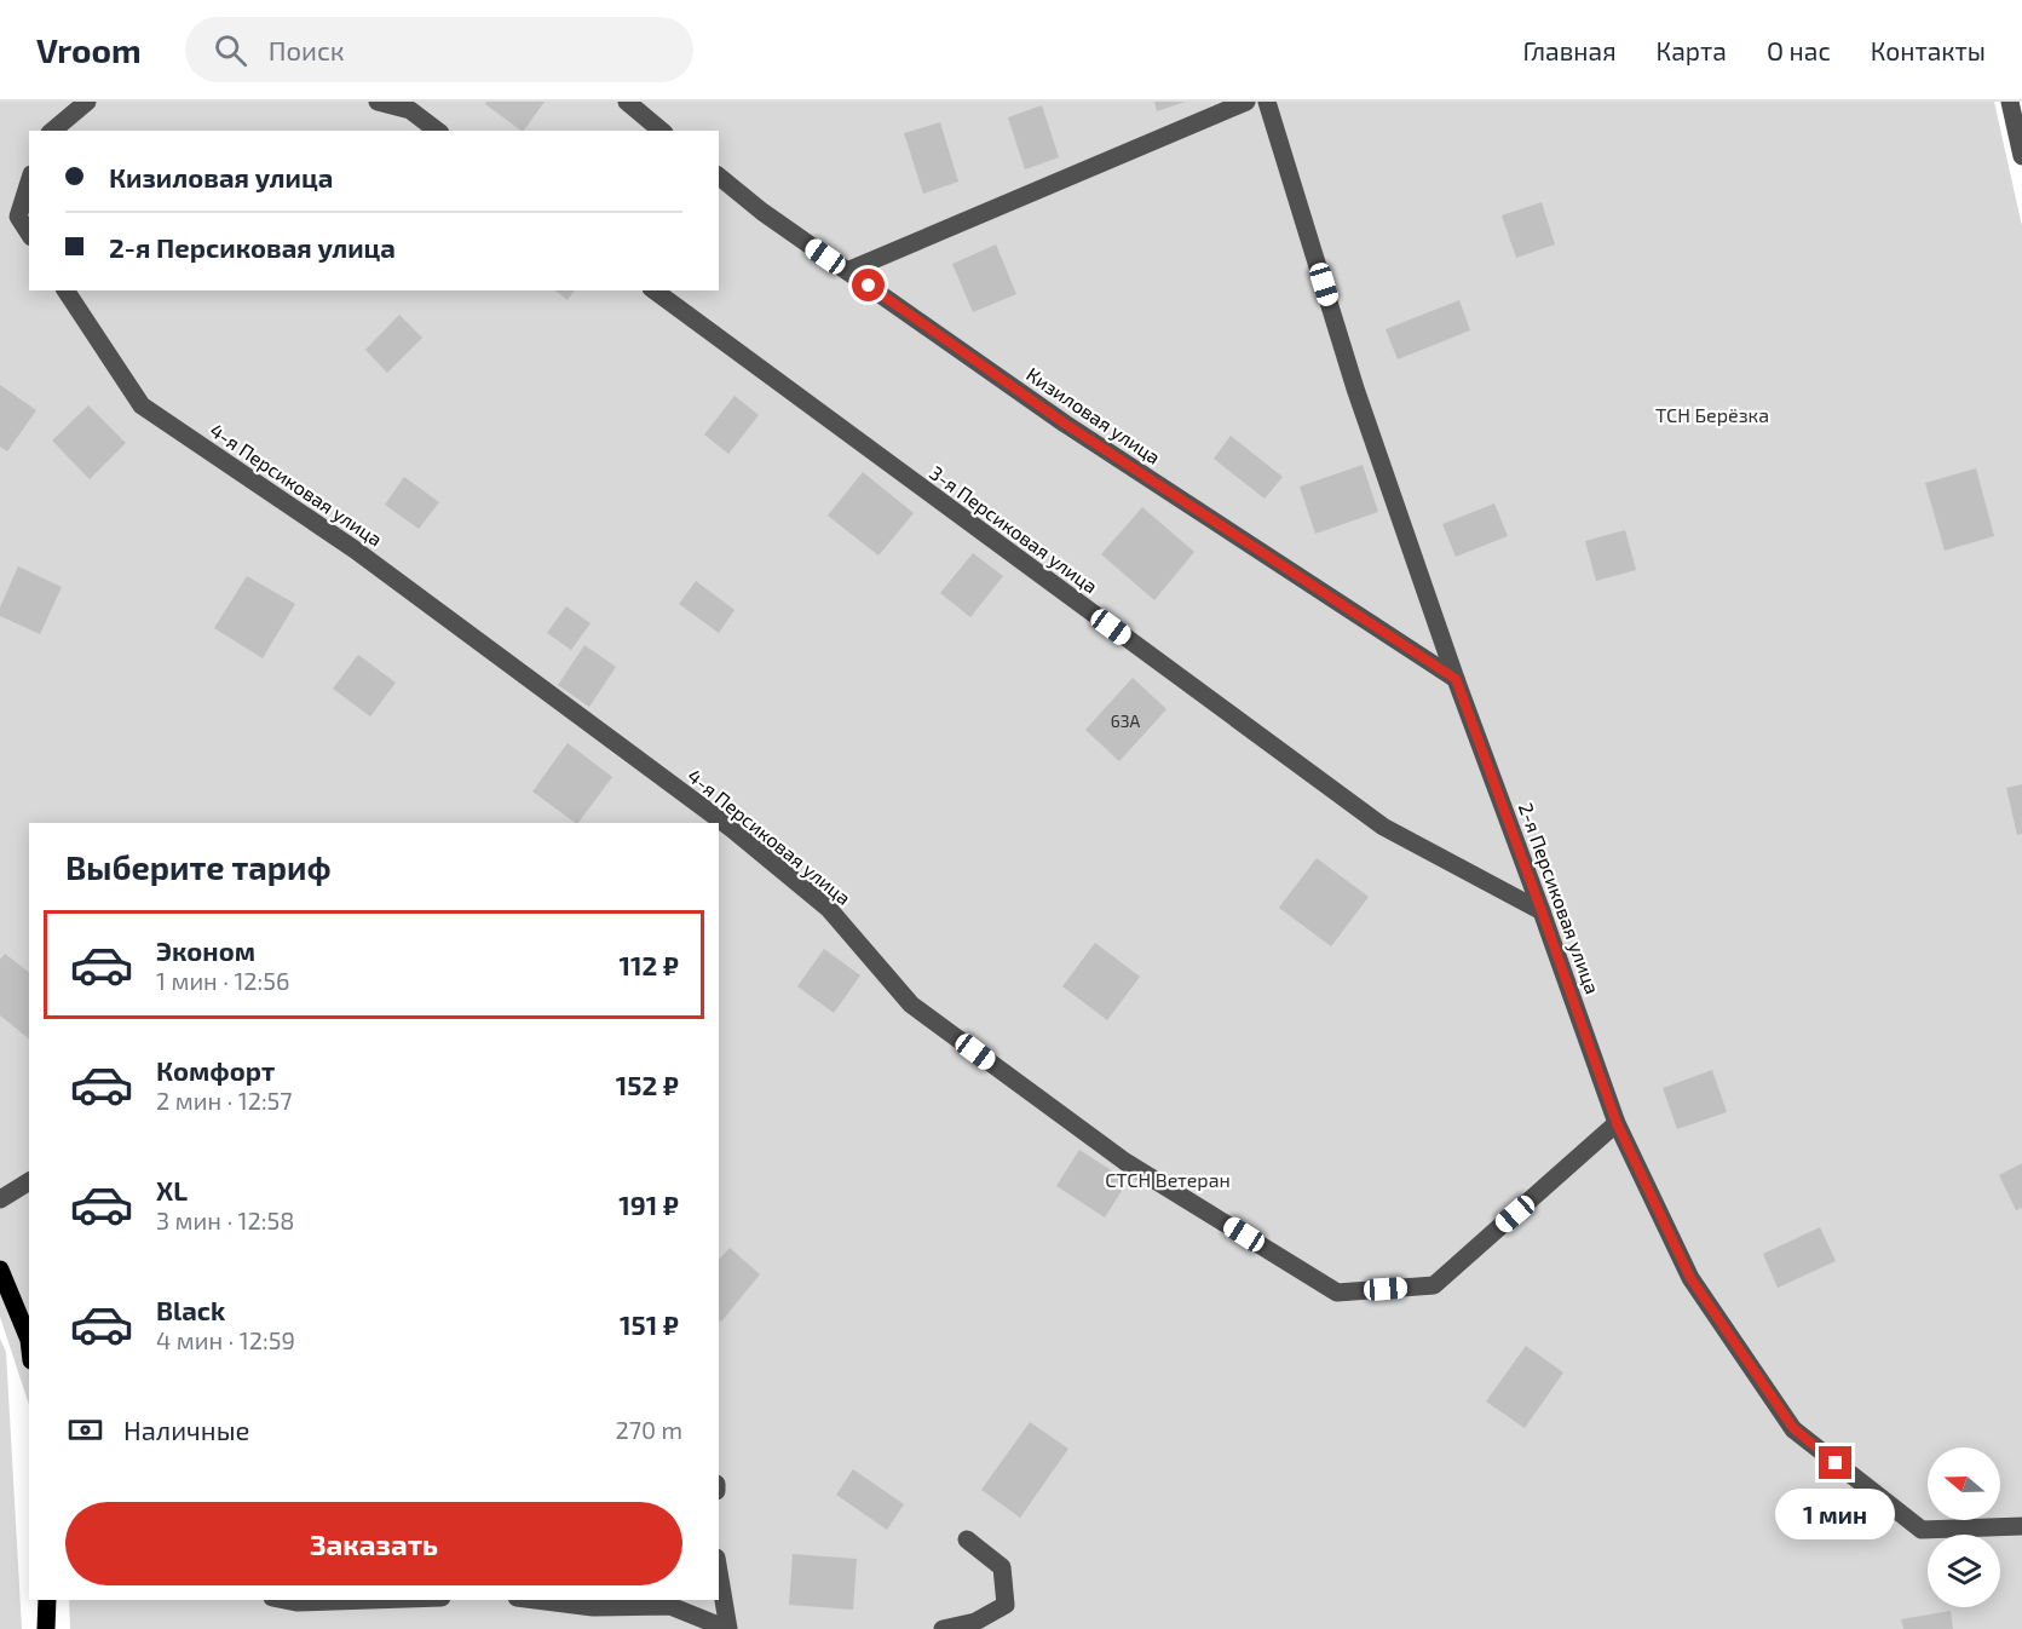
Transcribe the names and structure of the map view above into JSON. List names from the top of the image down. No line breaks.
{"streets":{"lane":["Кизиловая улица","4-я Персиковая улица","3-я Персиковая улица","2-я Персиковая улица"]},"crossings":[["Кизиловая улица","2-я Персиковая улица"],["4-я Персиковая улица","2-я Персиковая улица"],["3-я Персиковая улица","2-я Персиковая улица"]],"parks":["ТСН Берёзка","СТСН Ветеран"],"house_numbers":["63А"],"north":"left","page":{"header":"Vroom","search":"Поиск","nav":["Главная","Карта","О нас","Контакты"],"banner":["Кизиловая улица","2-я Персиковая улица"],"heading":"Выберите тариф","list":[{"name":"Эконом","note":"1 мин · 12:56","value":"112 ₽"},{"name":"Комфорт","note":"2 мин · 12:57","value":"152 ₽"},{"name":"XL","note":"3 мин · 12:58","value":"191 ₽"},{"name":"Black","note":"4 мин · 12:59","value":"151 ₽"}],"pay":["Наличные","270 m"],"buttons":"Заказать","bubble":"1 мин"}}
